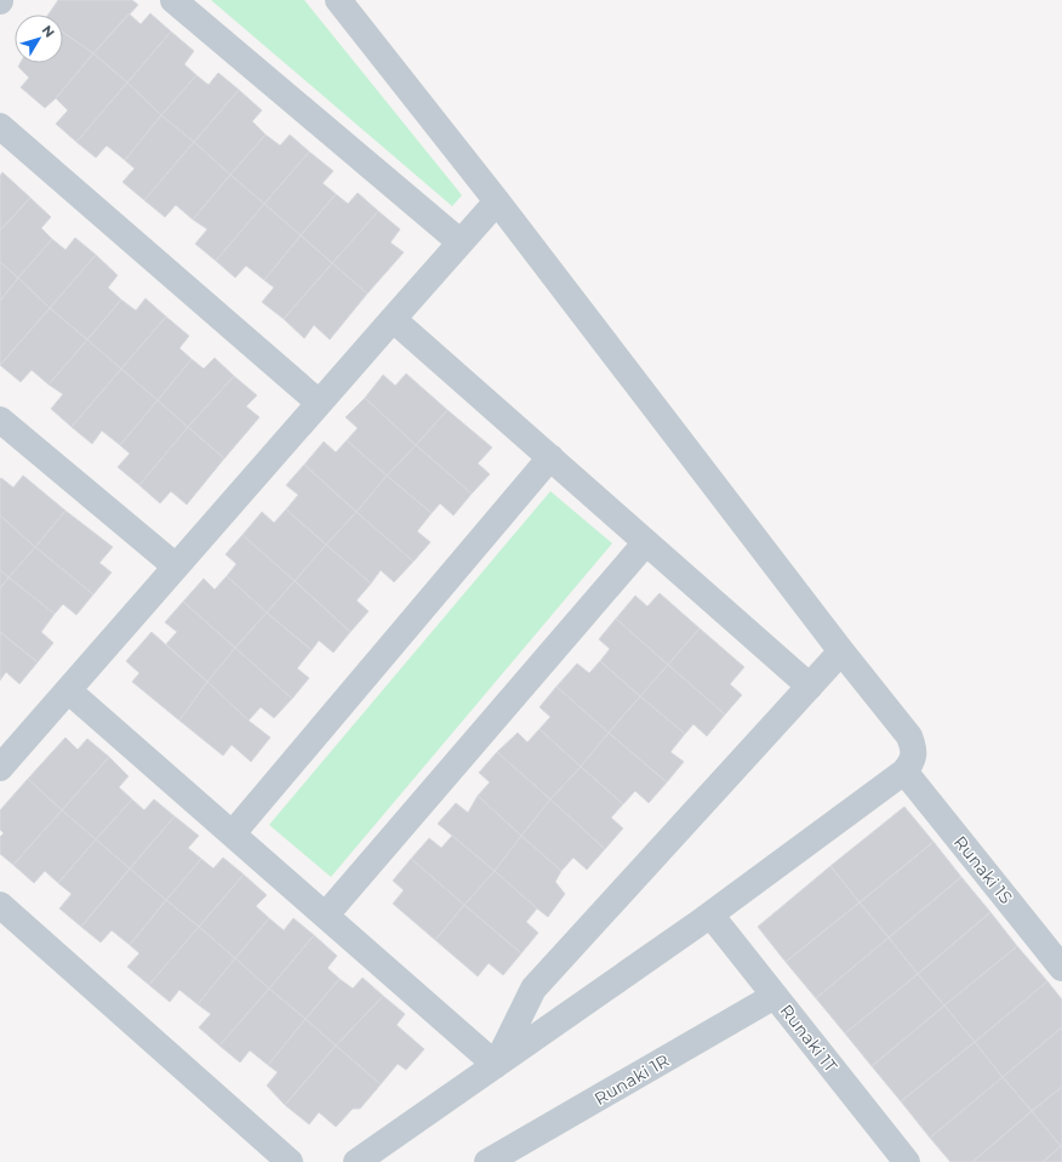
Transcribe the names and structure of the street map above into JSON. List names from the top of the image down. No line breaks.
{"streets":{"street":["Runaki 1S","Runaki 1T","Runaki 1R"]},"crossings":[["Runaki 1T","Runaki 1R"]],"north":"top right"}
